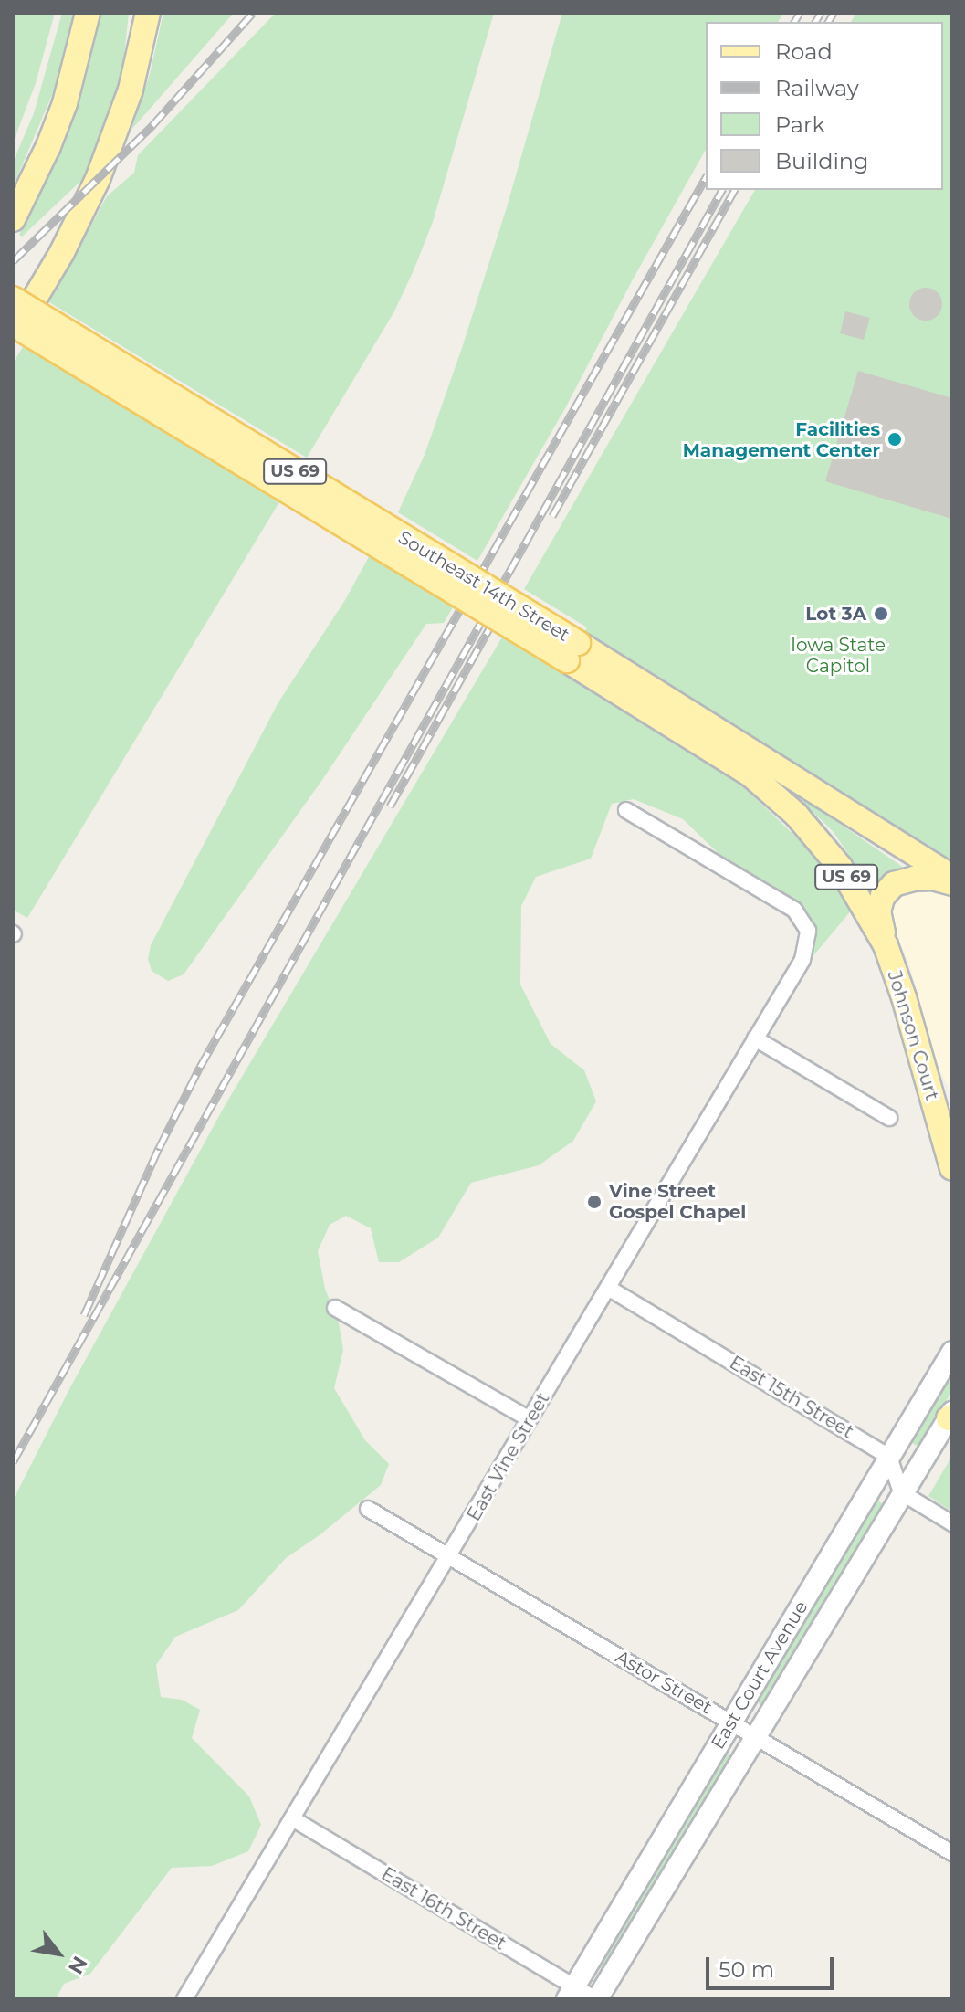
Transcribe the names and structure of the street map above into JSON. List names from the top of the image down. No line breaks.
{"streets":{"main road":["US 69","Southeast 14th Street","Johnson Court"],"street":["East 15th Street","East Vine Street","East Court Avenue","Astor Street","East 16th Street"]},"crossings":[["Southeast 14th Street","Johnson Court"],["East 15th Street","East Vine Street"],["East 15th Street","East Court Avenue"],["East Vine Street","Astor Street"],["East Vine Street","East 16th Street"],["East Court Avenue","Astor Street"],["East Court Avenue","East 16th Street"]],"parks":["Iowa State Capitol"],"places":["Facilities Management Center","Lot 3A","Vine Street Gospel Chapel"],"legend":["Road","Railway","Park","Building"],"scale_bar":"50 m","north":"bottom right"}
